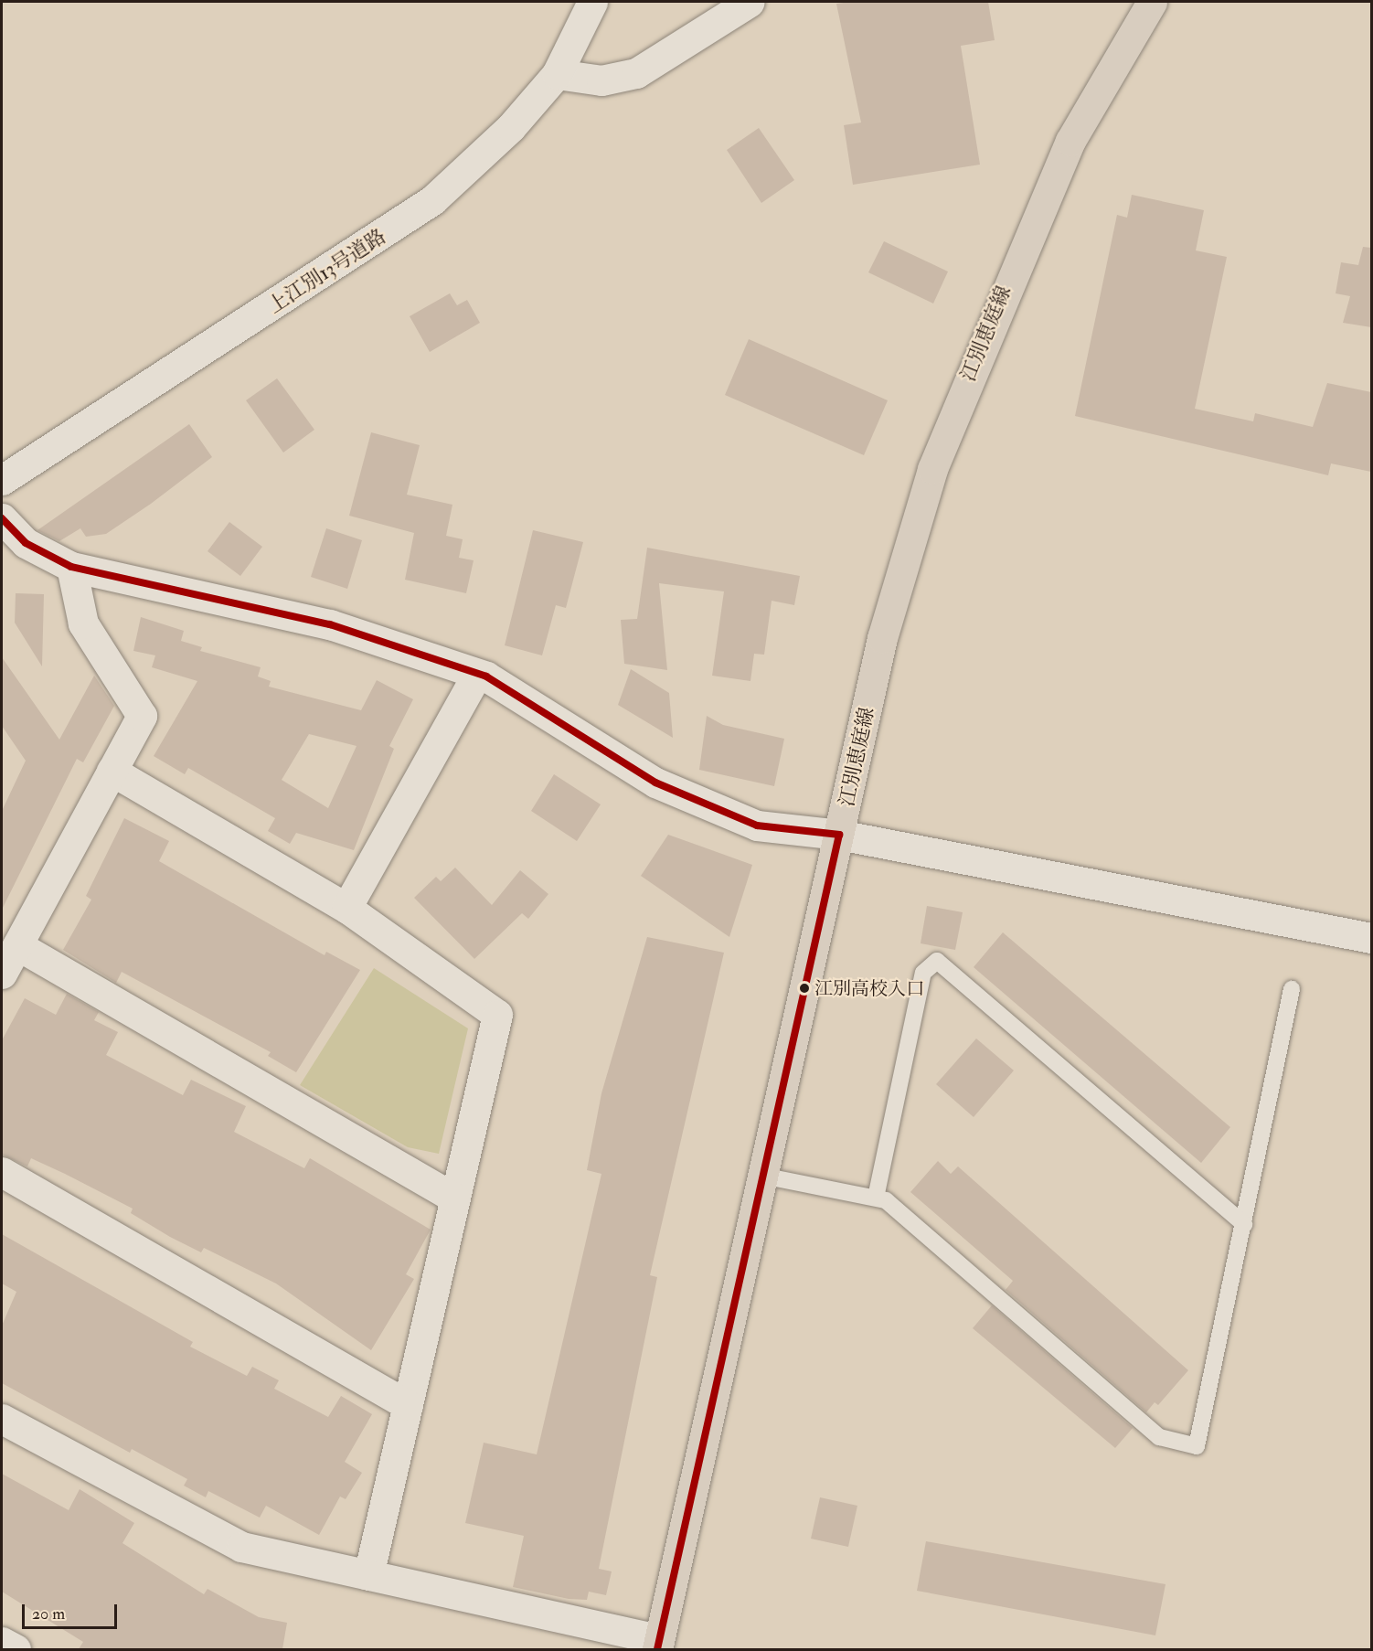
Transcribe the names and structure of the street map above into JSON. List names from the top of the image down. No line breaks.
{"streets":{"main road":["江別恵庭線"],"street":["上江別13号道路"]},"places":["江別高校入口"],"scale_bar":"20 m"}
